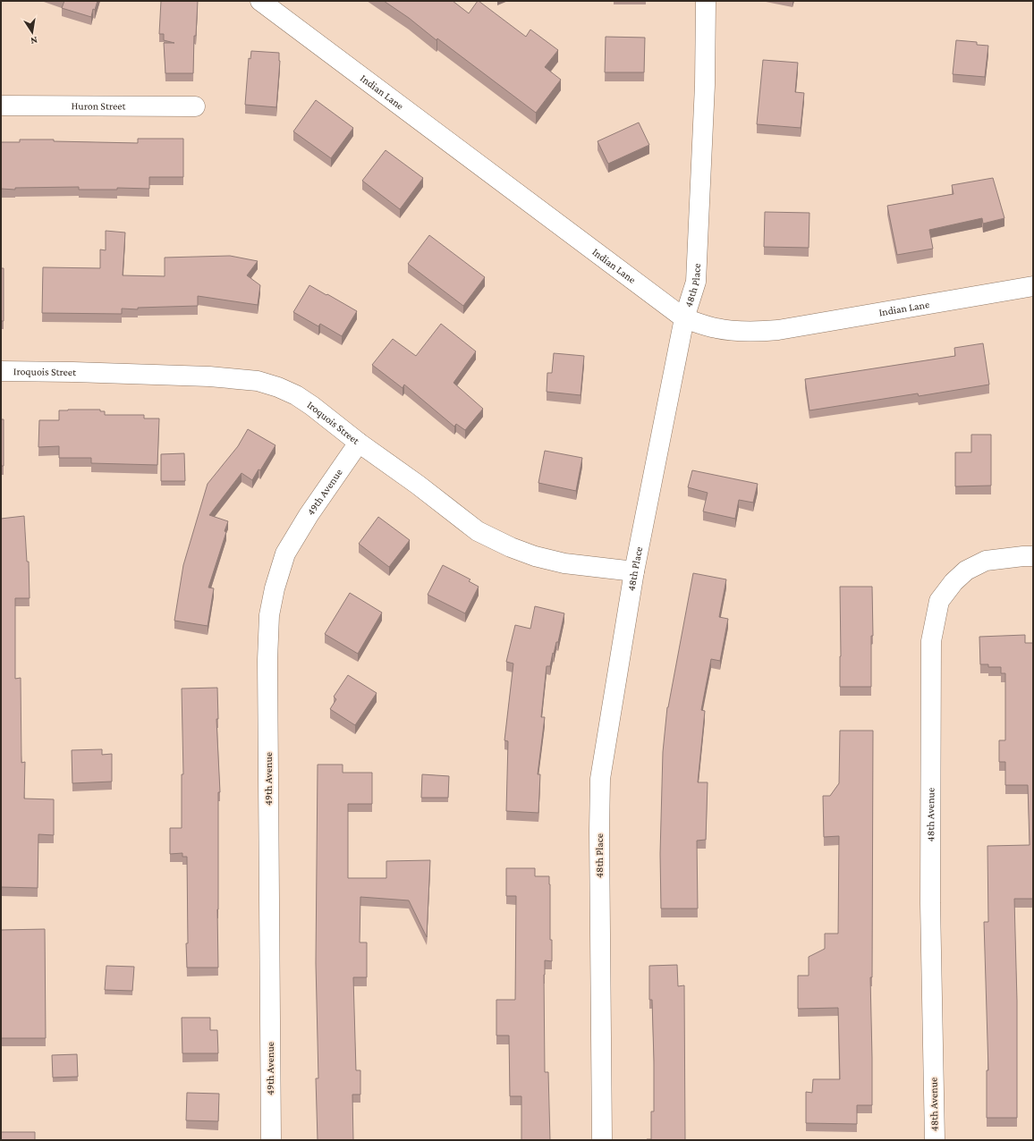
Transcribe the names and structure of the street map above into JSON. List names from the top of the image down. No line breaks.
{"streets":{"street":["Indian Lane","Huron Street","48th Place","Iroquois Street","49th Avenue","48th Avenue"]},"crossings":[["Indian Lane","48th Place"],["48th Place","Iroquois Street"],["Iroquois Street","49th Avenue"]],"north":"bottom"}
